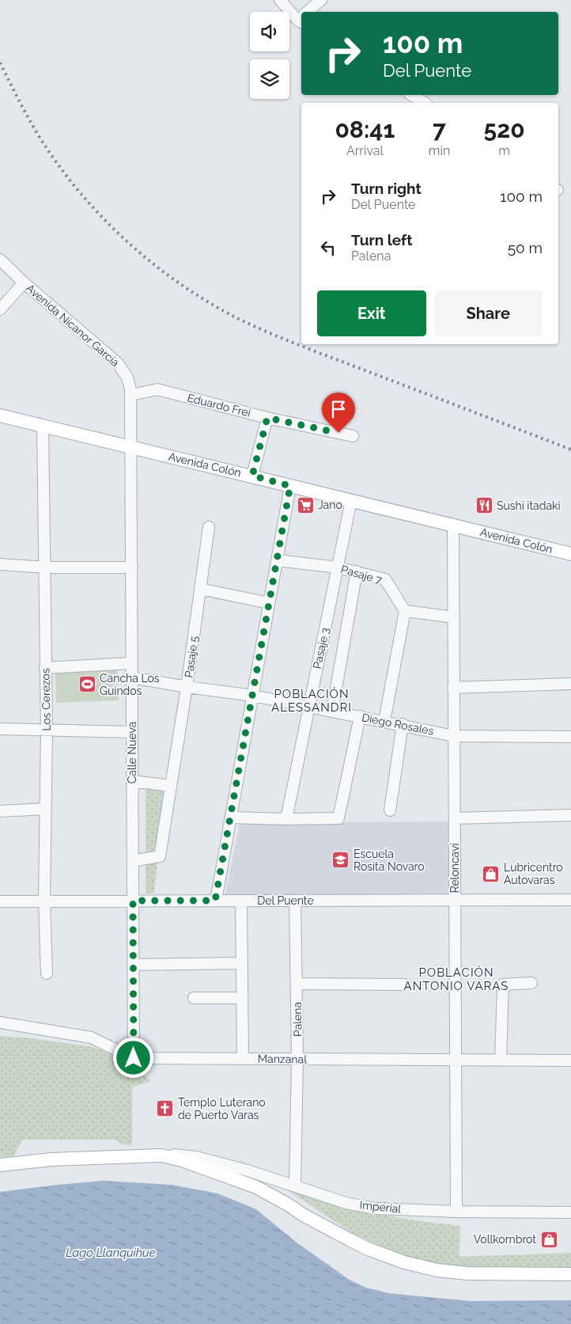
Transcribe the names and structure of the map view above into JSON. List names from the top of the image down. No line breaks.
{"streets":{"main road":["Avenida Colón"],"street":["Avenida Nicanor García","Eduardo Frei","Pasaje 7","Pasaje 3","Pasaje 5","Los Cerezos","Diego Rosales","Calle Nueva","Reloncaví","Del Puente","Palena","Manzanal","Imperial"]},"crossings":[["Avenida Nicanor García","Eduardo Frei"],["Avenida Nicanor García","Avenida Colón"],["Avenida Nicanor García","Calle Nueva"],["Avenida Colón","Pasaje 3"],["Avenida Colón","Los Cerezos"],["Avenida Colón","Calle Nueva"],["Avenida Colón","Reloncaví"],["Pasaje 7","Pasaje 3"],["Pasaje 3","Diego Rosales"],["Pasaje 5","Diego Rosales"],["Pasaje 5","Calle Nueva"],["Los Cerezos","Del Puente"],["Diego Rosales","Calle Nueva"],["Diego Rosales","Reloncaví"],["Calle Nueva","Del Puente"],["Calle Nueva","Manzanal"],["Reloncaví","Del Puente"],["Reloncaví","Manzanal"],["Reloncaví","Imperial"],["Del Puente","Palena"],["Palena","Manzanal"],["Palena","Imperial"]],"districts":["POBLACIÓN ALESSANDRI","POBLACIÓN ANTONIO VARAS"],"water":["Lago Llanquihue"],"places":{"supermarket":["Jano"],"restaurant":["Sushi itadaki"],"sports":["Cancha Los Guindos"],"school or university":["Escuela Rosita Novaro"],"shop":["Lubricentro Autovaras","Vollkornbrot"],"church":["Templo Luterano de Puerto Varas"]},"page":{"turn":["100 m","Del Puente"],"eta":["08:41","Arrival","7","min","520","m"],"list":[{"name":"Turn right","note":"Del Puente","value":"100 m"},{"name":"Turn left","note":"Palena","value":"50 m"}],"buttons":["Exit","Share"]}}
